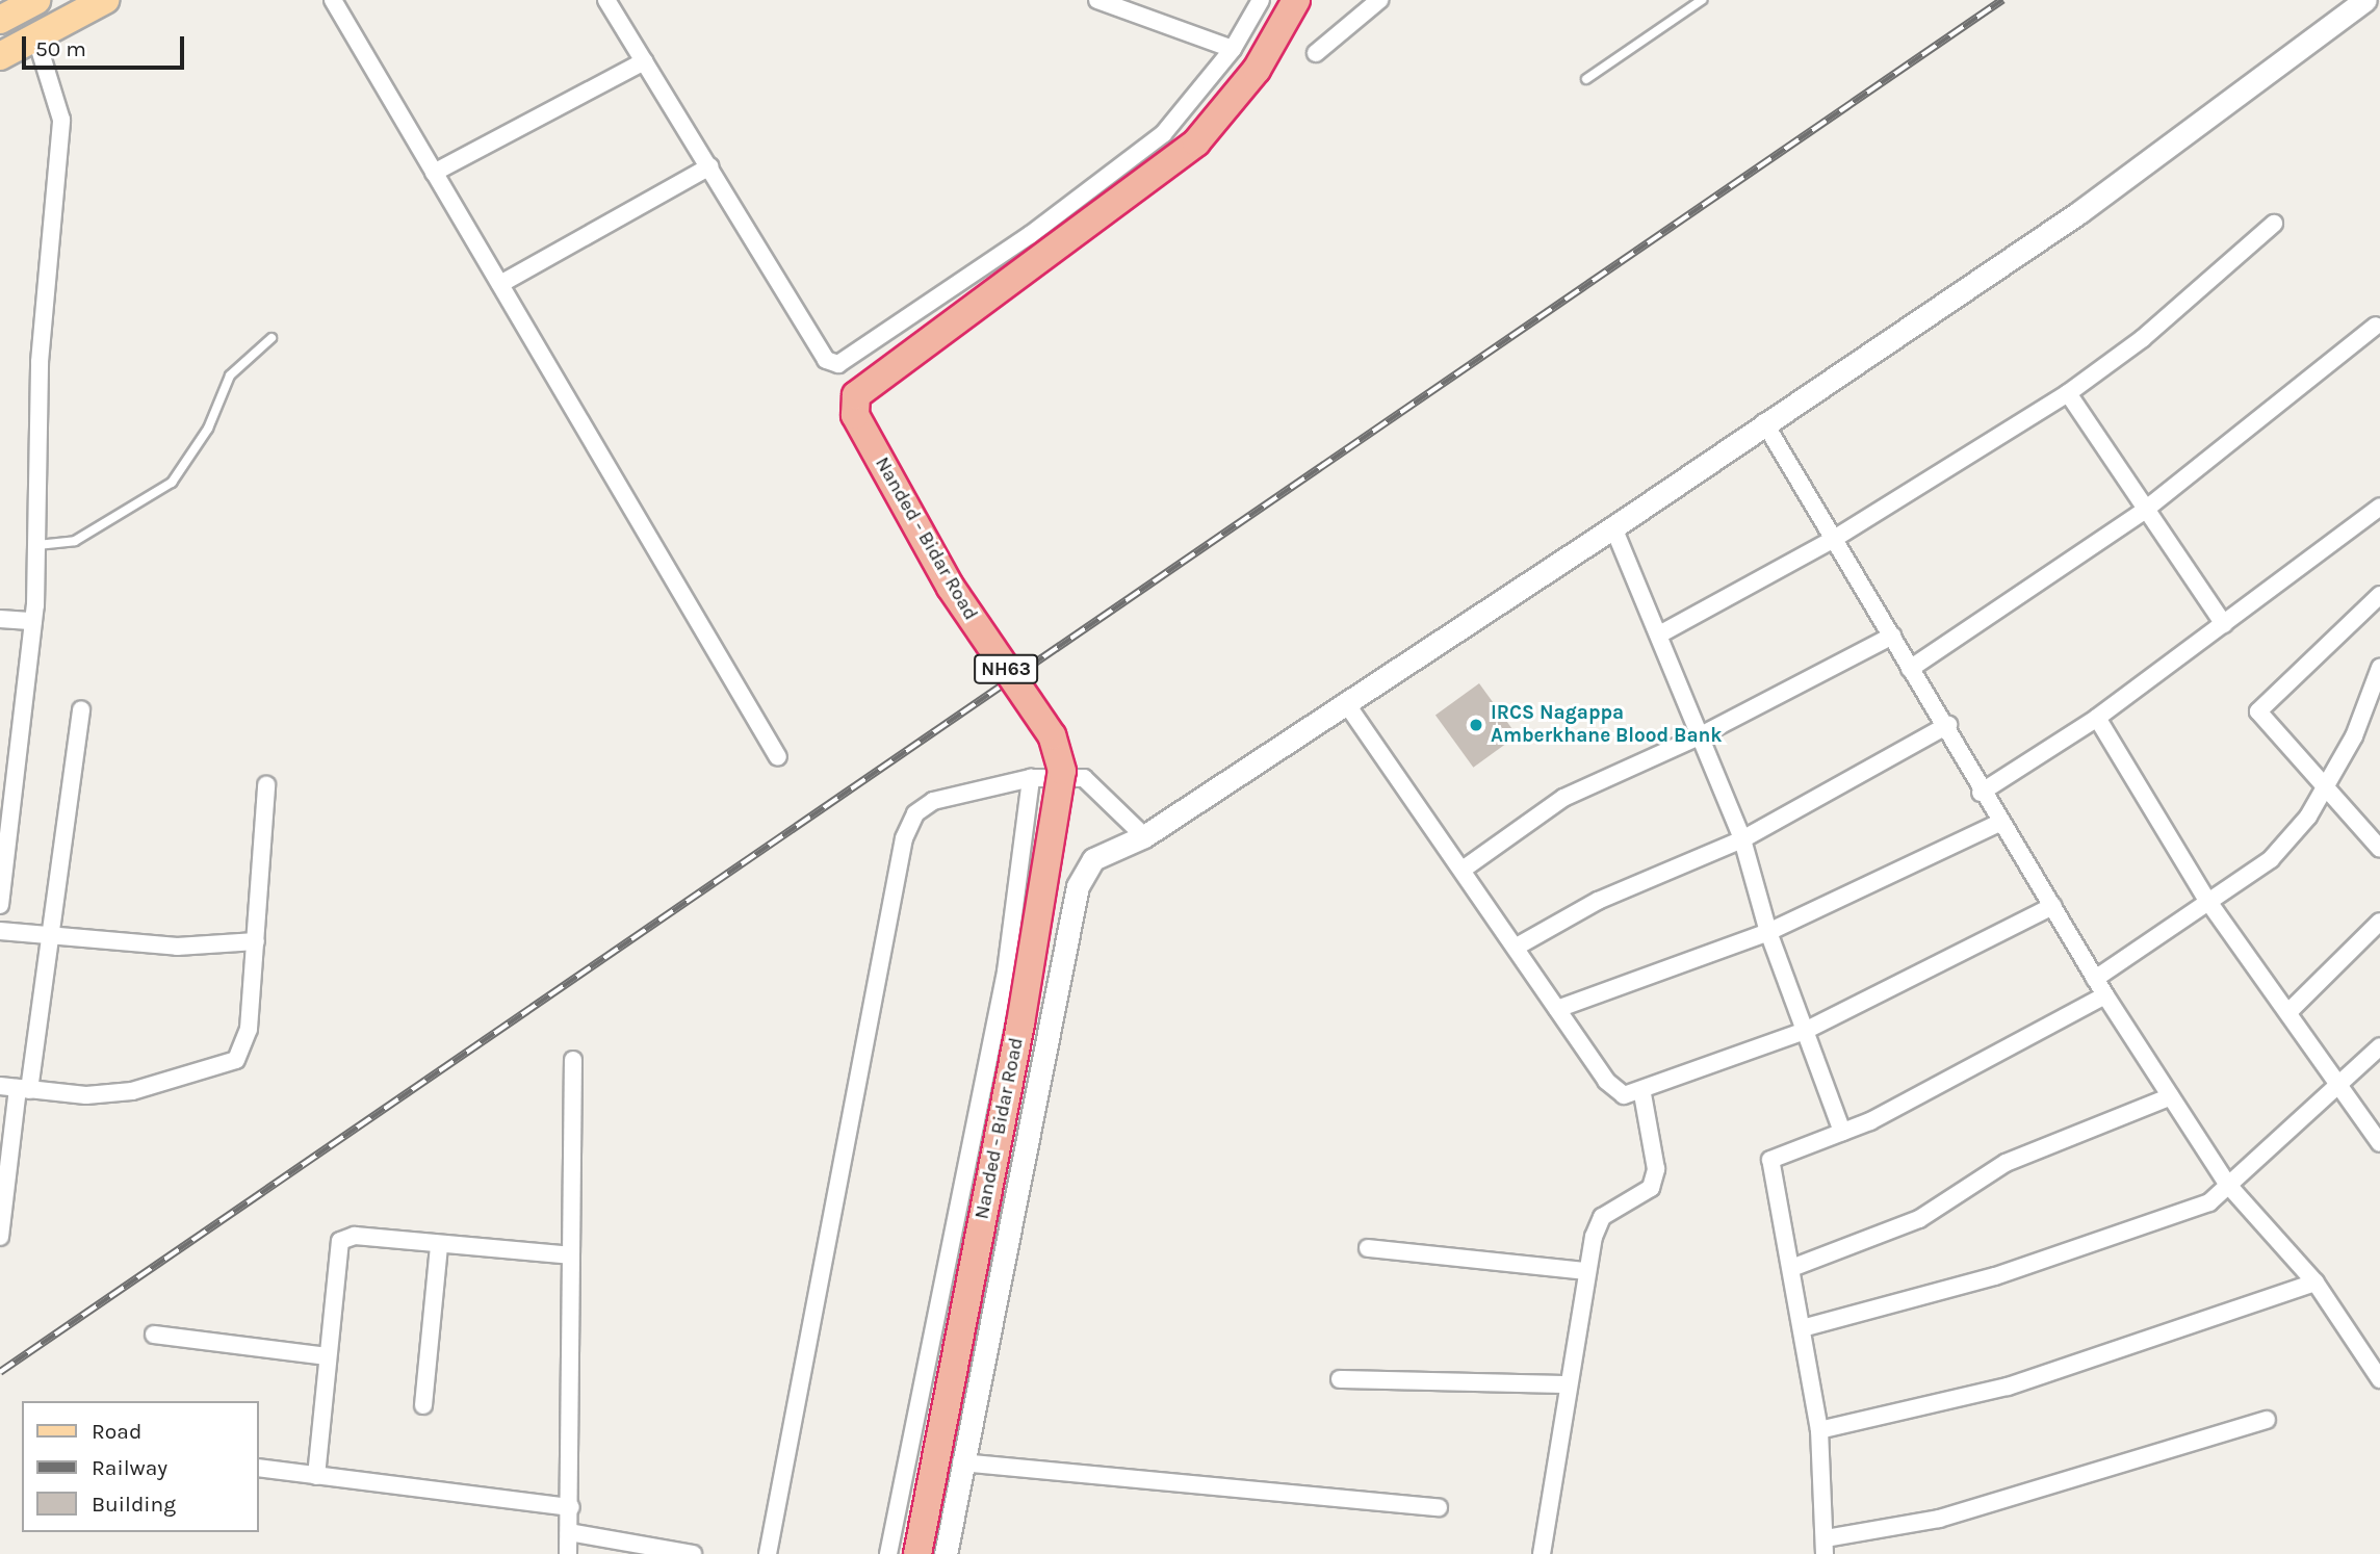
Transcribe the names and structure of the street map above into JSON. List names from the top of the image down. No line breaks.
{"streets":{"highway":["Nanded - Bidar Road","NH63"]},"places":["IRCS Nagappa Amberkhane Blood Bank"],"legend":["Road","Railway","Building"],"scale_bar":"50 m"}
